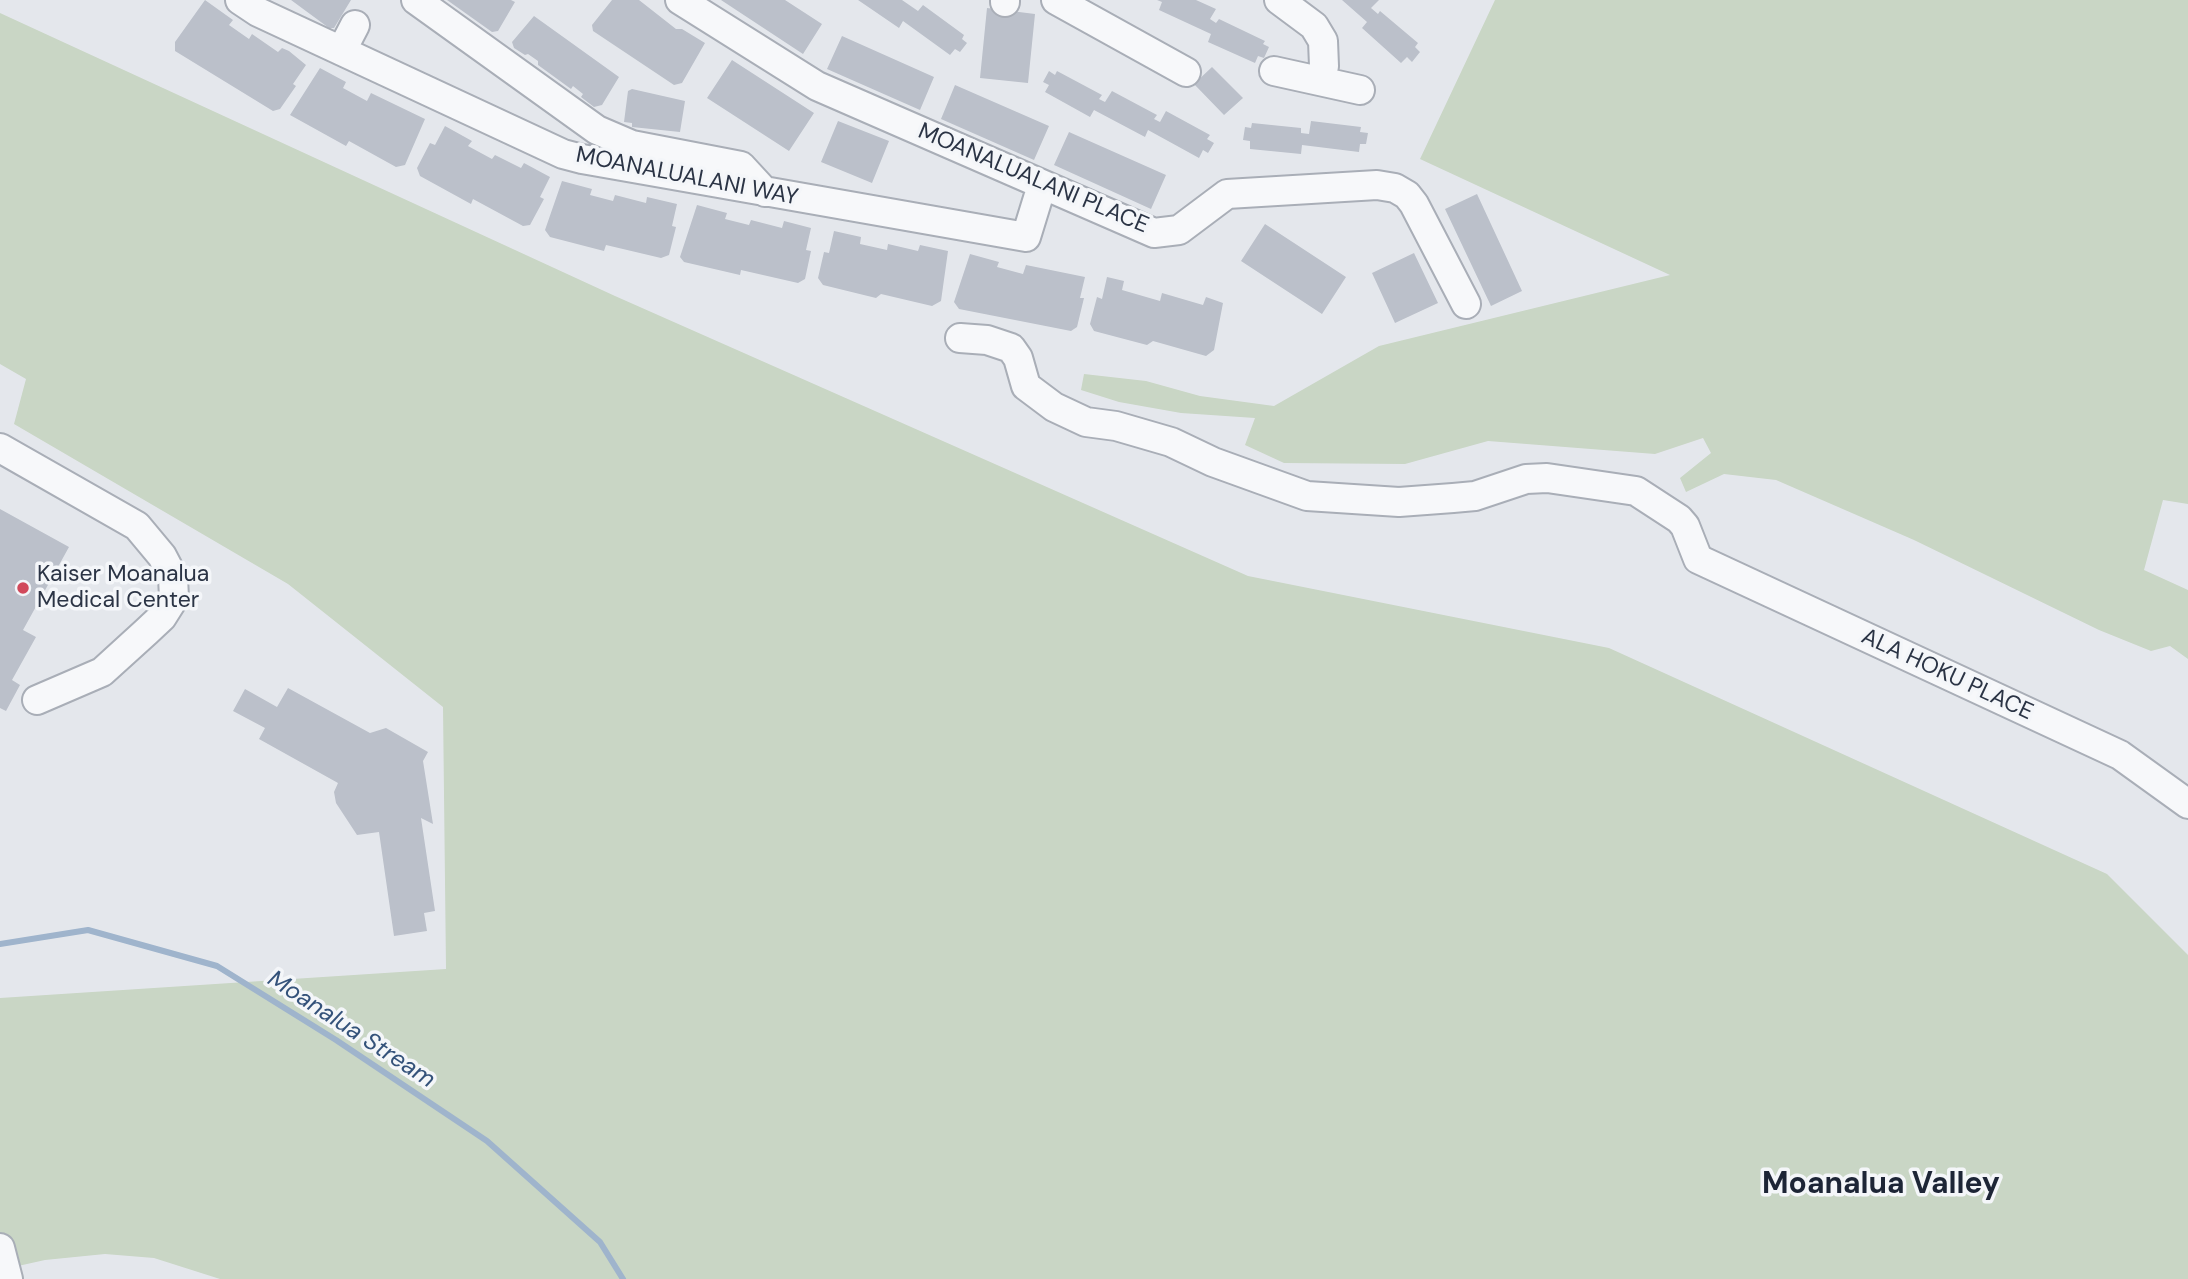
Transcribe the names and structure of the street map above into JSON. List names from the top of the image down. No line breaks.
{"streets":{"street":["MOANALUALANI WAY","MOANALUALANI PLACE","ALA HOKU PLACE"]},"crossings":[["MOANALUALANI WAY","MOANALUALANI PLACE"]],"districts":["Moanalua Valley"],"water":["Moanalua Stream"],"places":["Kaiser Moanalua Medical Center"]}
